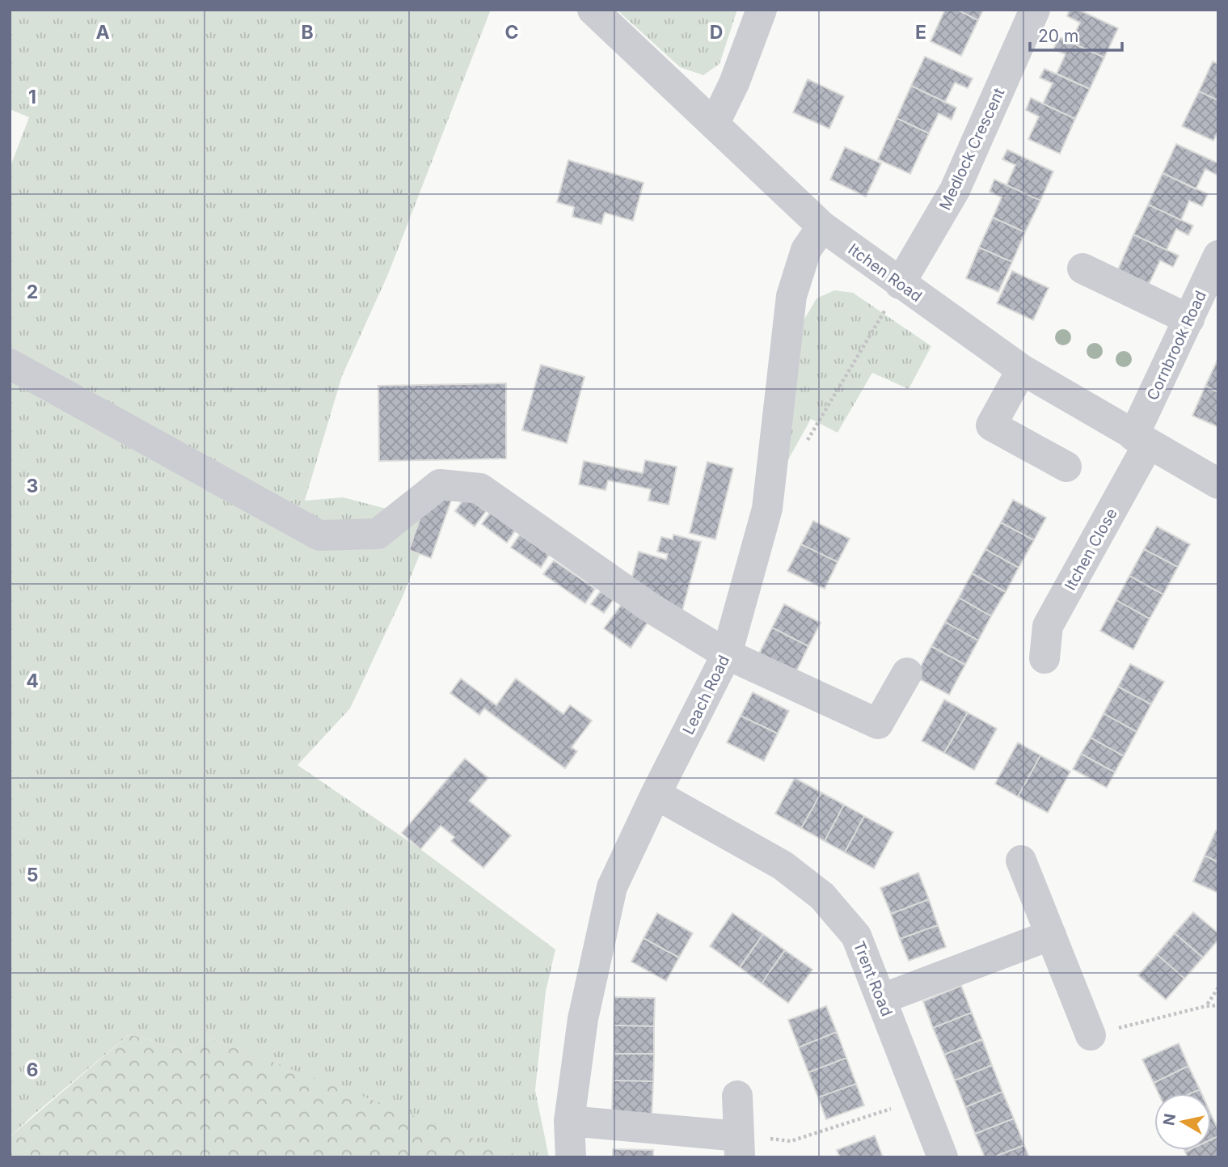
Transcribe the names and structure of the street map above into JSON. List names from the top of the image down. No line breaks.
{"streets":{"street":["Medlock Crescent","Itchen Road","Cornbrook Road","Itchen Close","Leach Road","Trent Road"]},"crossings":[["Medlock Crescent","Itchen Road"],["Itchen Road","Cornbrook Road"],["Itchen Road","Itchen Close"],["Itchen Road","Leach Road"],["Cornbrook Road","Itchen Close"],["Leach Road","Trent Road"]],"scale_bar":"20 m","north":"left","grid":{"columns":["A","B","C","D","E"],"rows":["1","2","3","4","5","6"]}}
